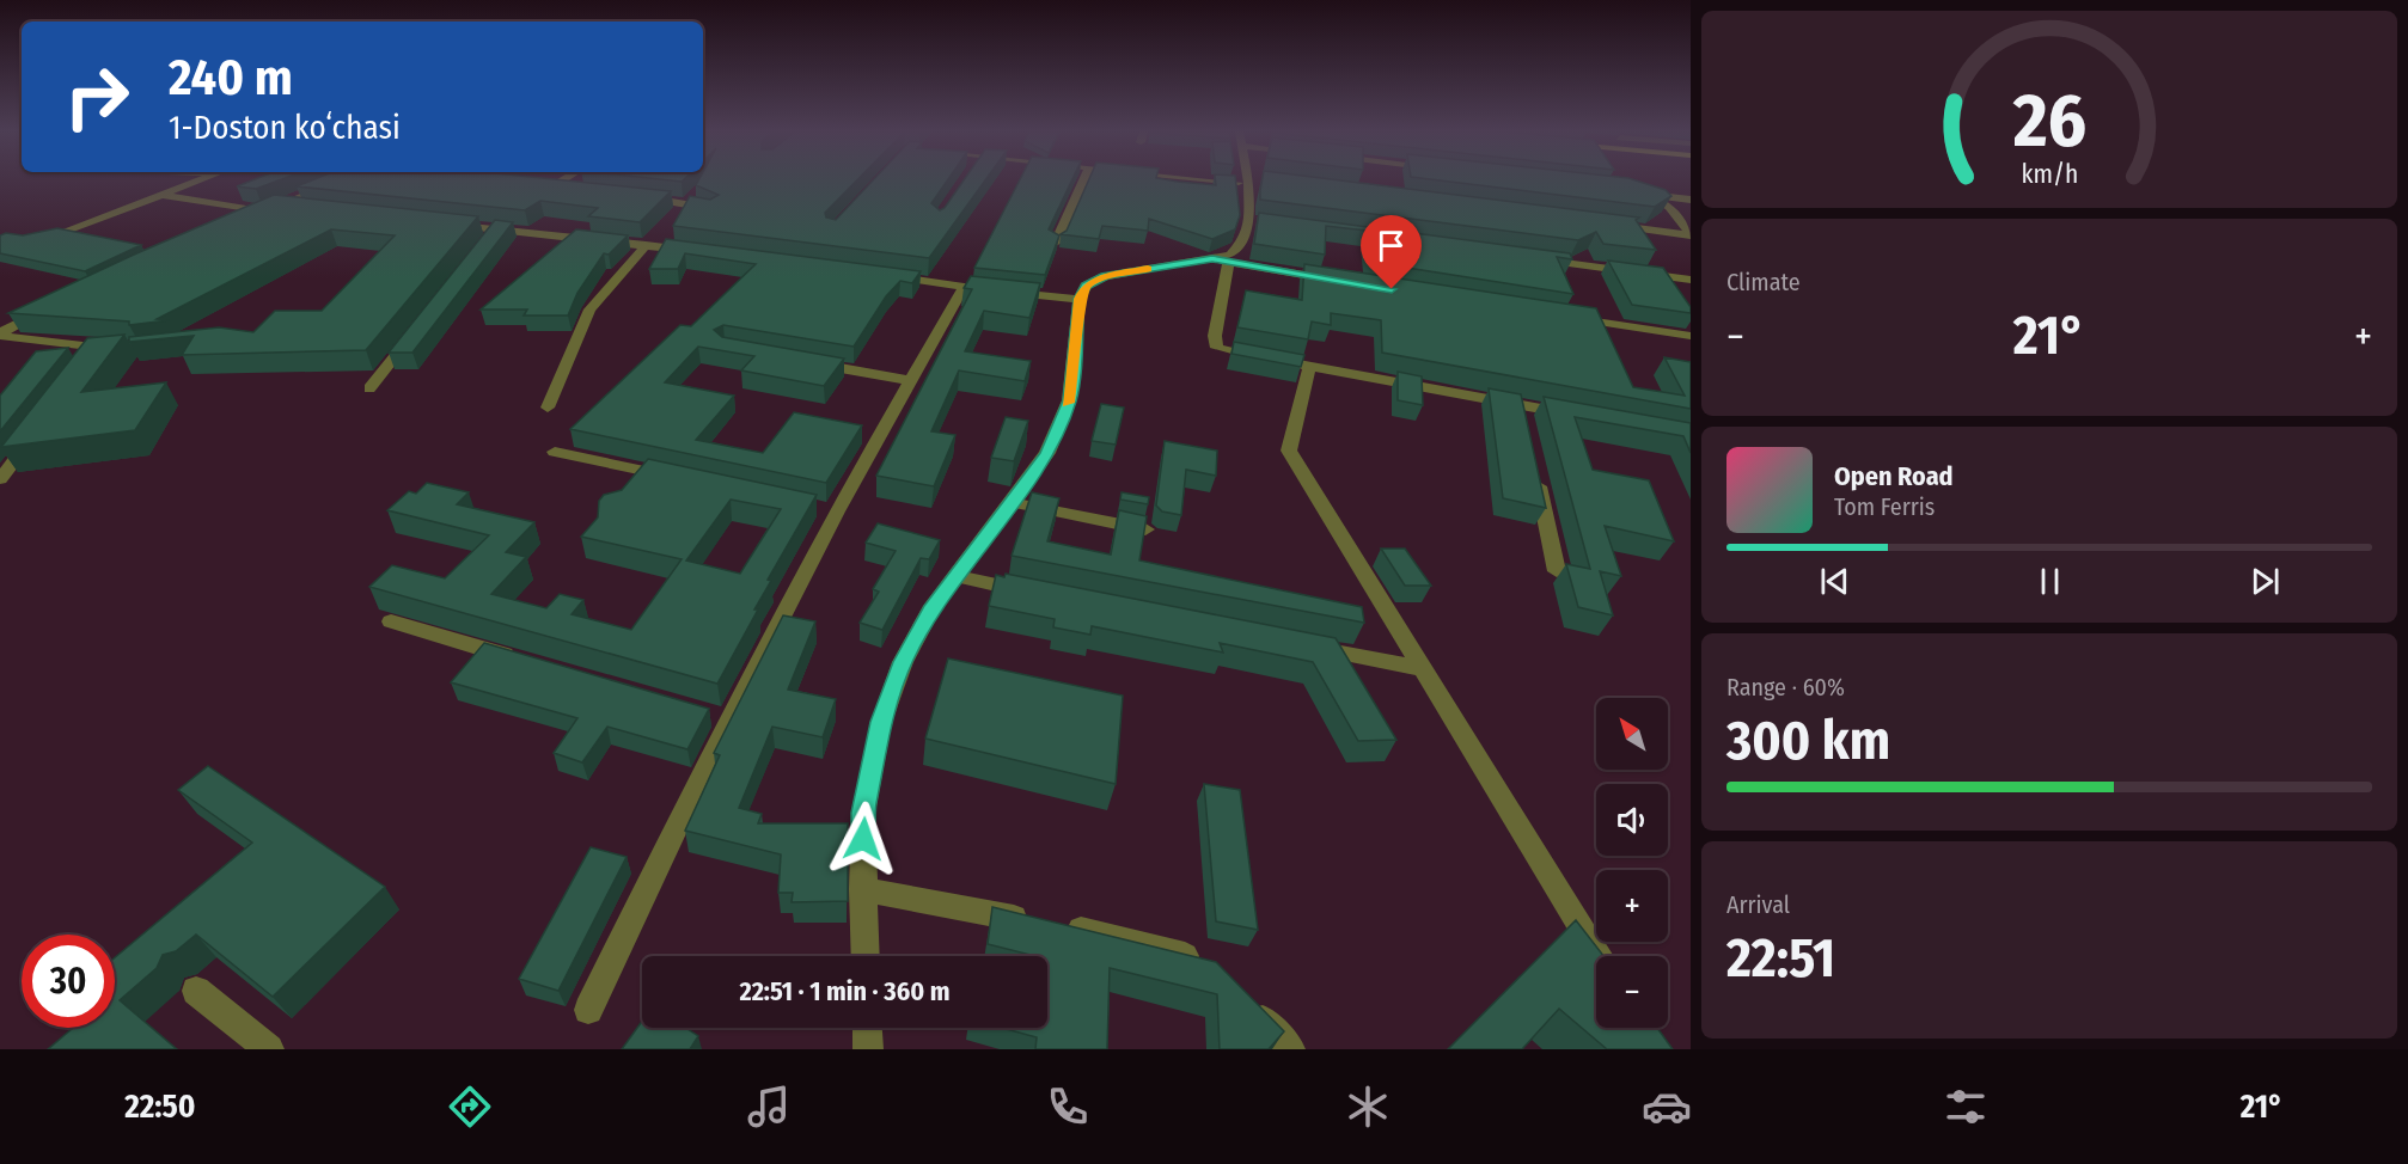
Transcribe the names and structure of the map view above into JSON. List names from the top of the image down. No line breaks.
{"north":"top left","page":{"turn":["240 m","1-Doston koʻchasi"],"tile":["Climate",["Range · 60%","300 km"],["Arrival","22:51"]],"heat":["−","21°","+"],"song":["Open Road","Tom Ferris"],"map_buttons":["+","−"],"limit":"30","trip":"22:51 · 1 min · 360 m","tabs":["22:50","21°"],"gauge":["26","km/h"]}}
